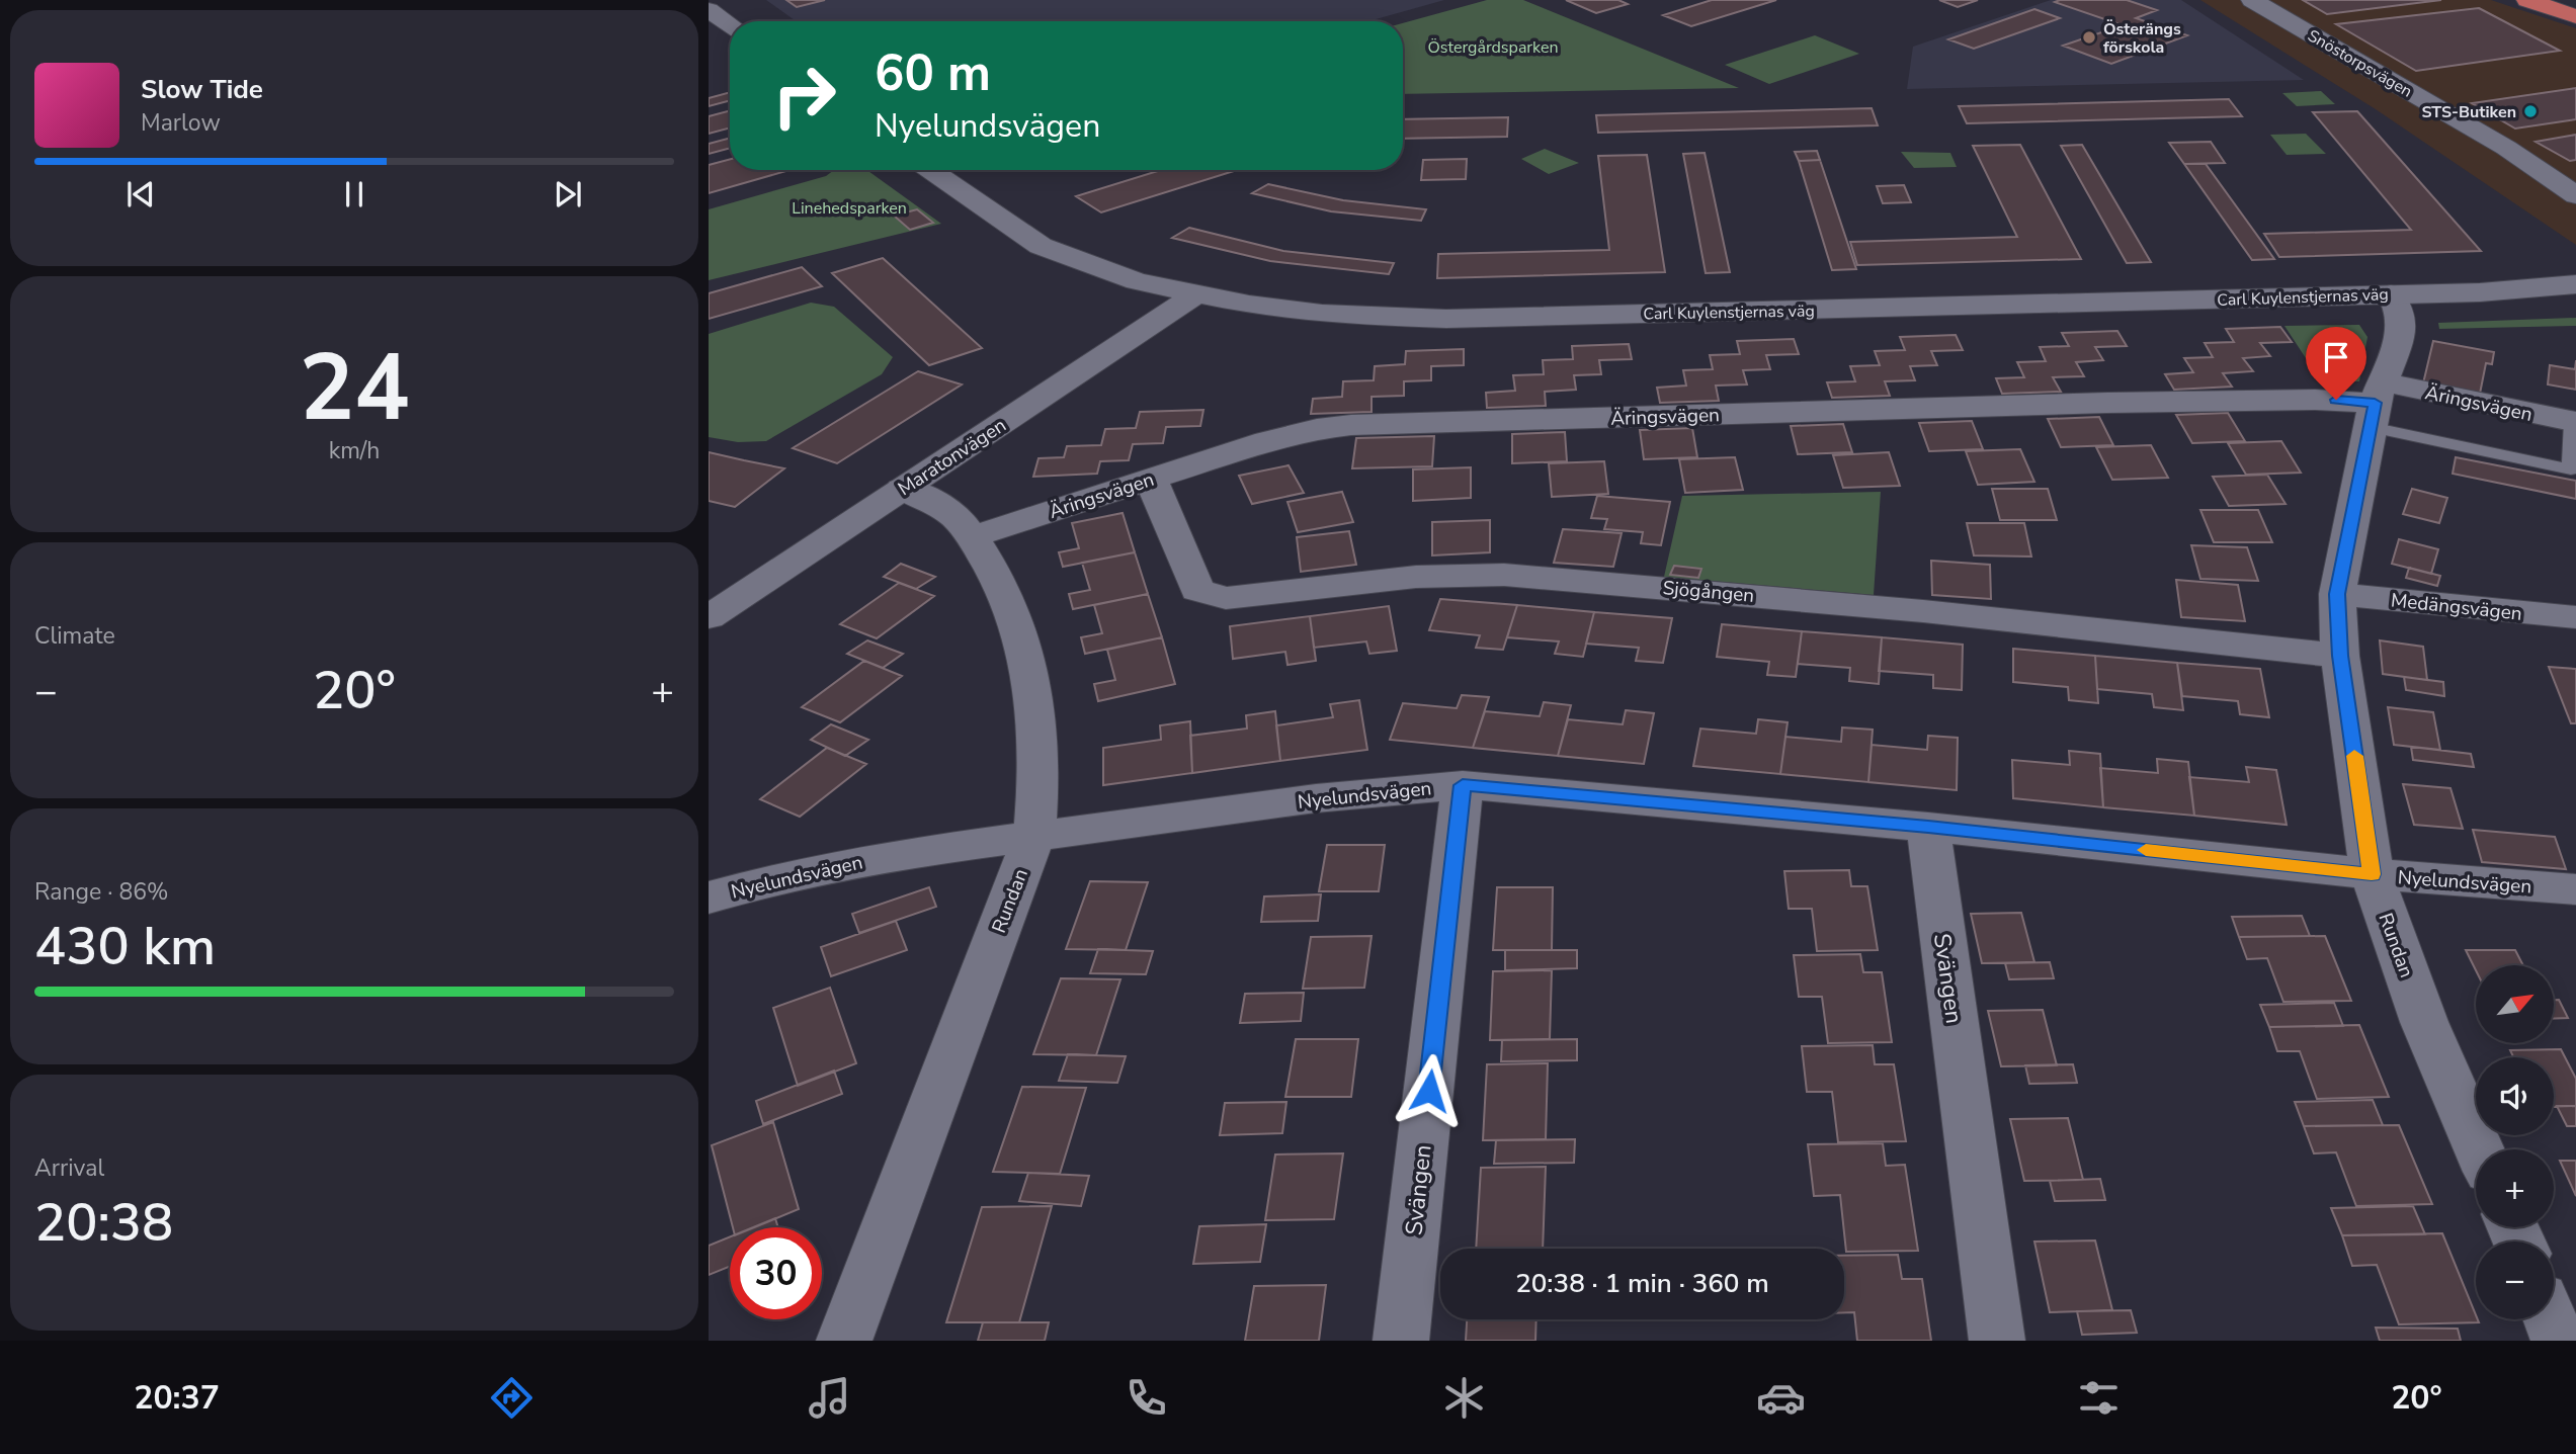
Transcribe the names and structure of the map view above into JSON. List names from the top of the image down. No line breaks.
{"streets":{"street":["Snöstorpsvägen","Carl Kuylenstjernas väg","Äringsvägen","Maratonvägen","Sjögången","Medängsvägen","Nyelundsvägen","Rundan","Svängen"]},"crossings":[["Carl Kuylenstjernas väg","Maratonvägen"],["Carl Kuylenstjernas väg","Rundan"],["Äringsvägen","Sjögången"],["Äringsvägen","Rundan"],["Maratonvägen","Rundan"],["Sjögången","Rundan"],["Medängsvägen","Rundan"],["Nyelundsvägen","Rundan"],["Nyelundsvägen","Svängen"]],"parks":["Östergårdsparken","Linehedsparken"],"places":["Österängs förskola","STS-Butiken"],"north":"top right","page":{"turn":["60 m","Nyelundsvägen"],"song":["Slow Tide","Marlow"],"tile":[["24","km/h"],"Climate",["Range · 86%","430 km"],["Arrival","20:38"]],"heat":["−","20°","+"],"map_buttons":["+","−"],"limit":"30","trip":"20:38 · 1 min · 360 m","tabs":["20:37","20°"]}}
